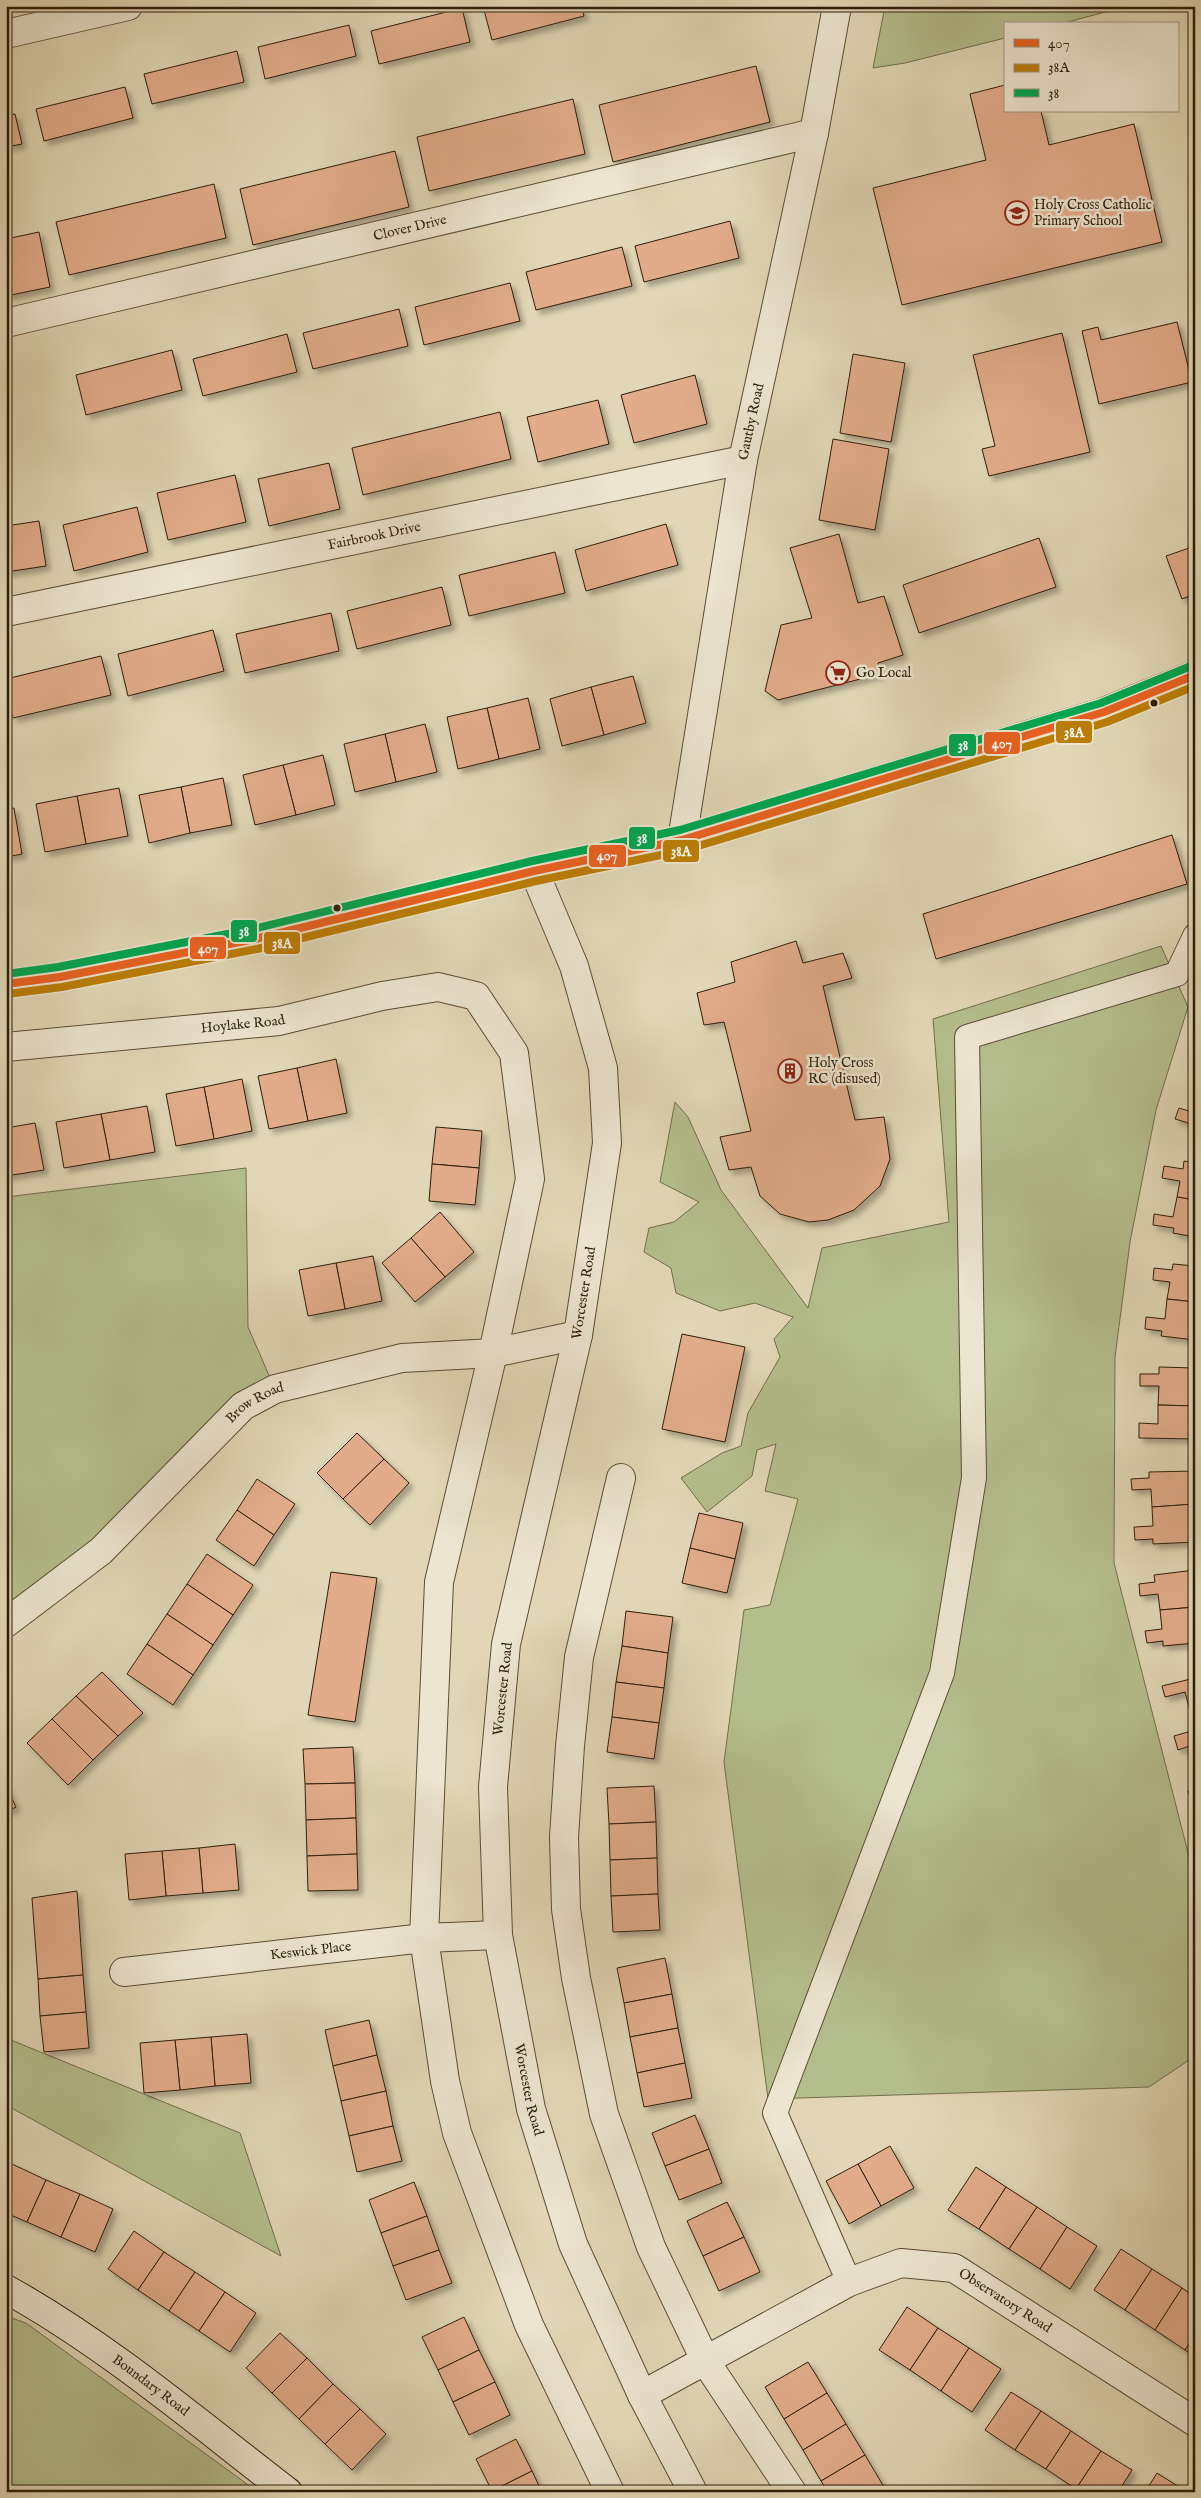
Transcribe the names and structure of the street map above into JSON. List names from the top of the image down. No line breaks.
{"streets":{"street":["Clover Drive","Gautby Road","Fairbrook Drive","Hoylake Road","Worcester Road","Brow Road","Keswick Place","Observatory Road","Boundary Road"]},"crossings":[["Clover Drive","Gautby Road"],["Gautby Road","Fairbrook Drive"],["Hoylake Road","Brow Road"],["Worcester Road","Brow Road"],["Worcester Road","Keswick Place"],["Worcester Road","Observatory Road"]],"places":{"school or university":["Holy Cross Catholic Primary School"],"supermarket":["Go Local"],"building":["Holy Cross RC (disused)"]},"lines":["transit line 38","transit line 407","transit line 38A"],"legend":["407","38A","38"]}
